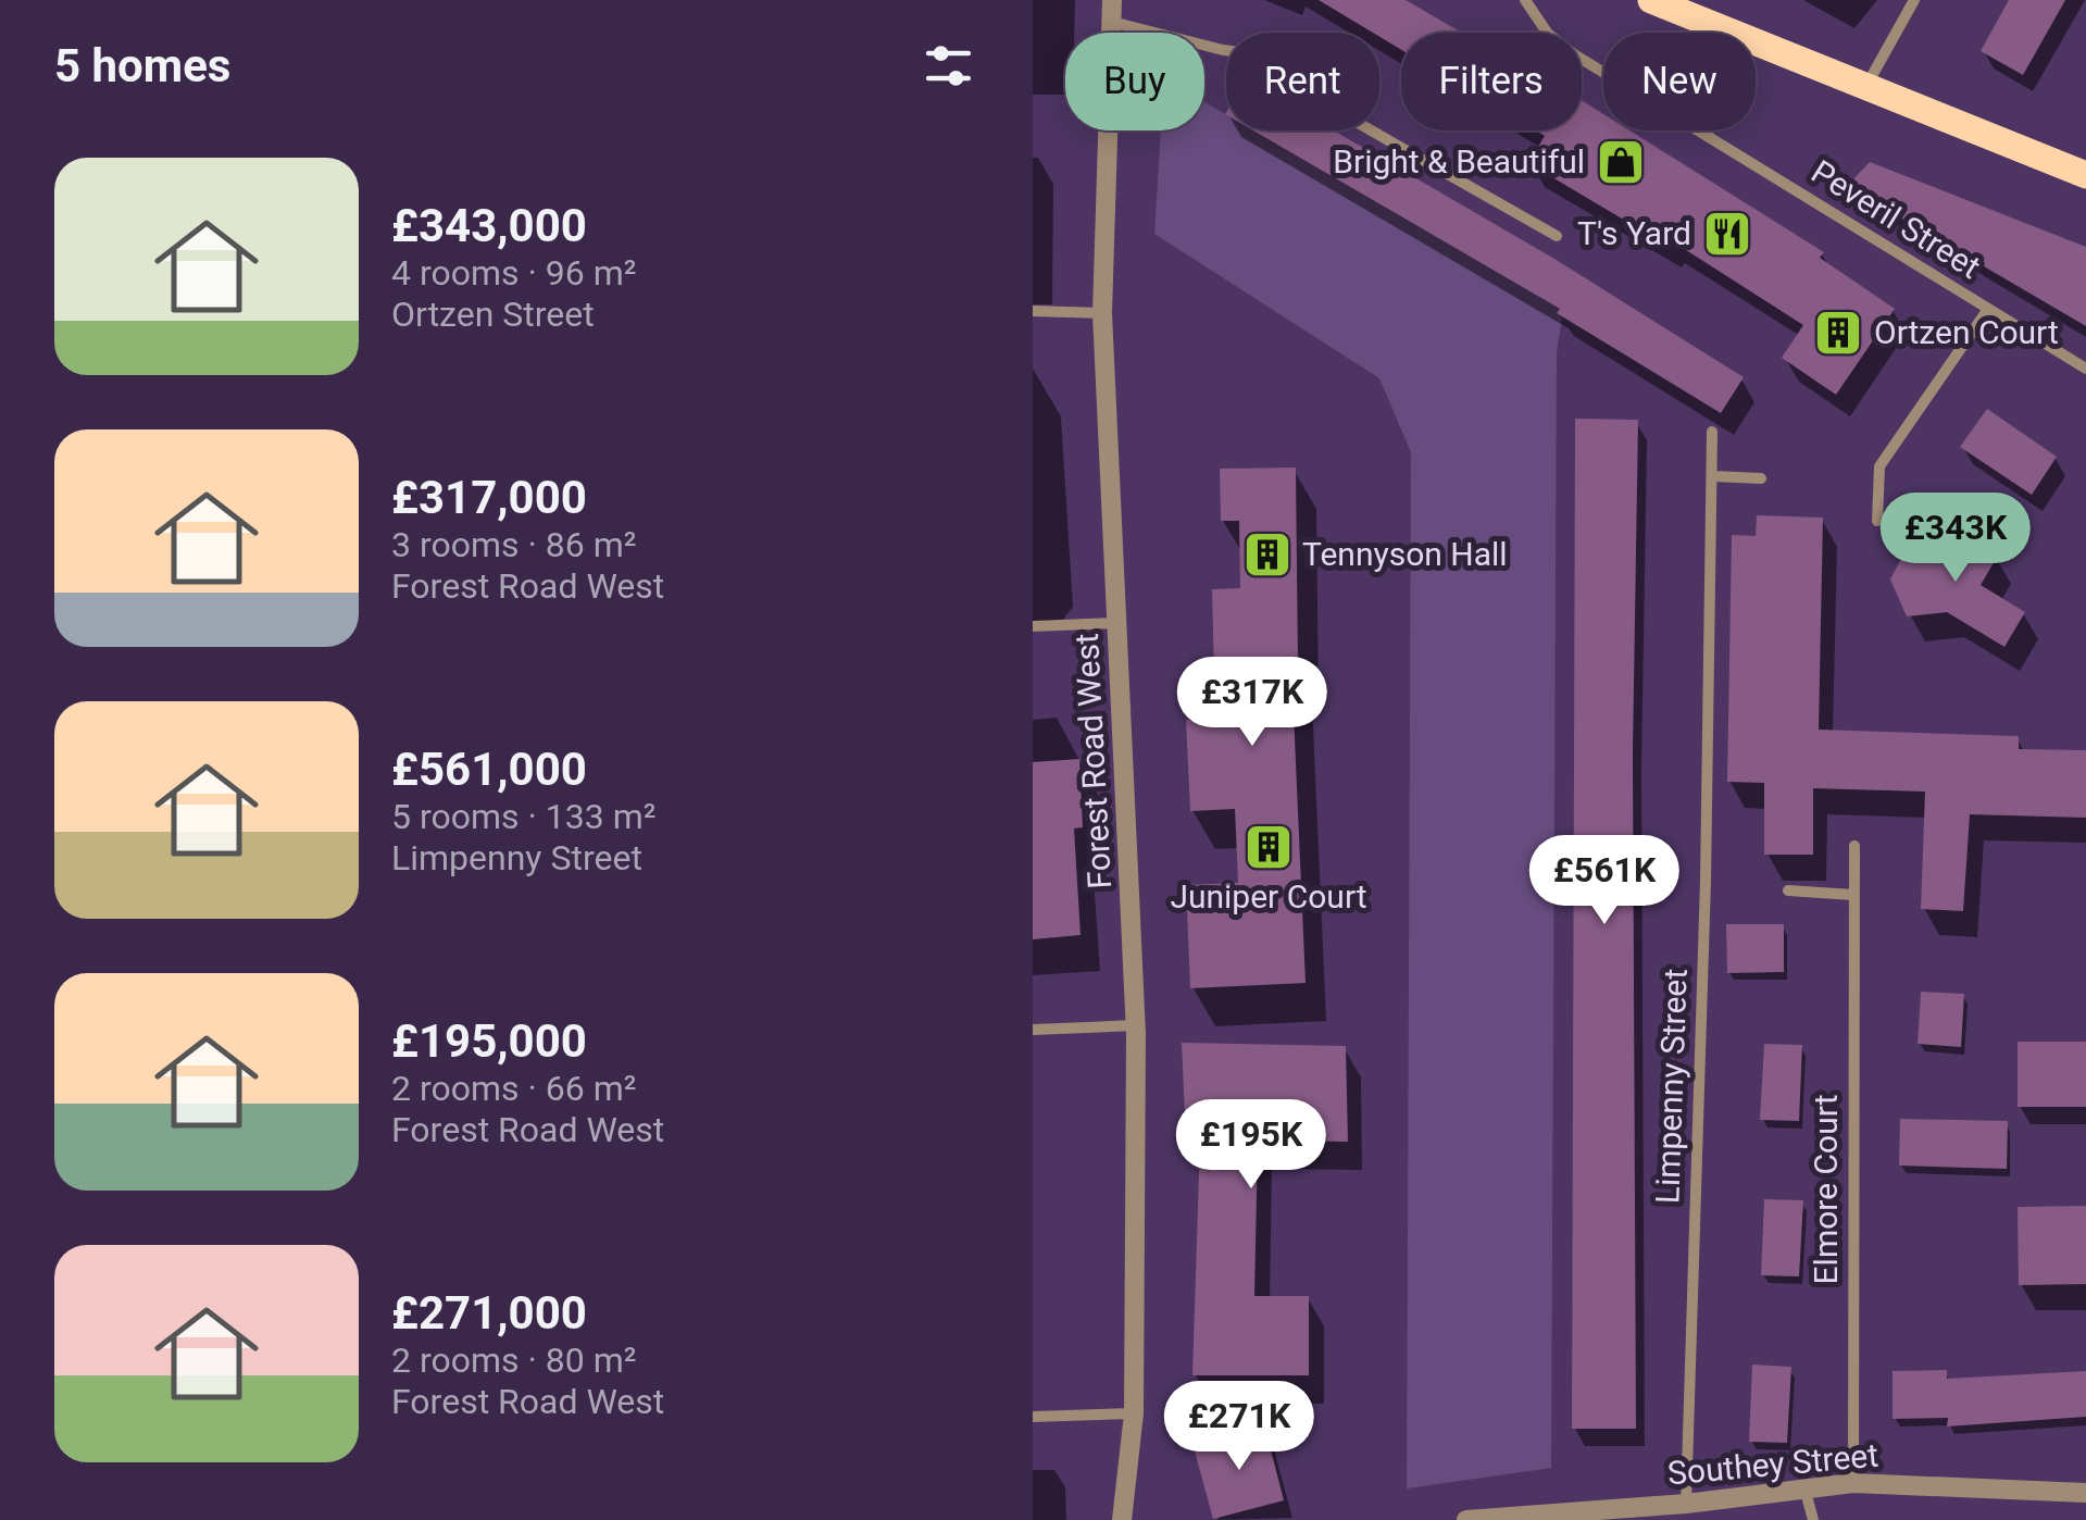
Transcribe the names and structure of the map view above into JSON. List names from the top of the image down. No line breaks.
{"streets":{"street":["Peveril Street","Forest Road West","Limpenny Street","Elmore Court","Southey Street"]},"crossings":[["Limpenny Street","Southey Street"],["Elmore Court","Southey Street"]],"places":{"shop":["Bright & Beautiful"],"restaurant":["T's Yard"],"building":["Ortzen Court","Tennyson Hall","Juniper Court"]},"page":{"heading":"5 homes","chip":["Buy","Rent","Filters","New"],"list":[{"name":"£343,000","note":"4 rooms · 96 m² · Ortzen Street"},{"name":"£317,000","note":"3 rooms · 86 m² · Forest Road West"},{"name":"£561,000","note":"5 rooms · 133 m² · Limpenny Street"},{"name":"£195,000","note":"2 rooms · 66 m² · Forest Road West"},{"name":"£271,000","note":"2 rooms · 80 m² · Forest Road West"}],"price":["£343K","£317K","£561K","£195K","£271K"]}}
